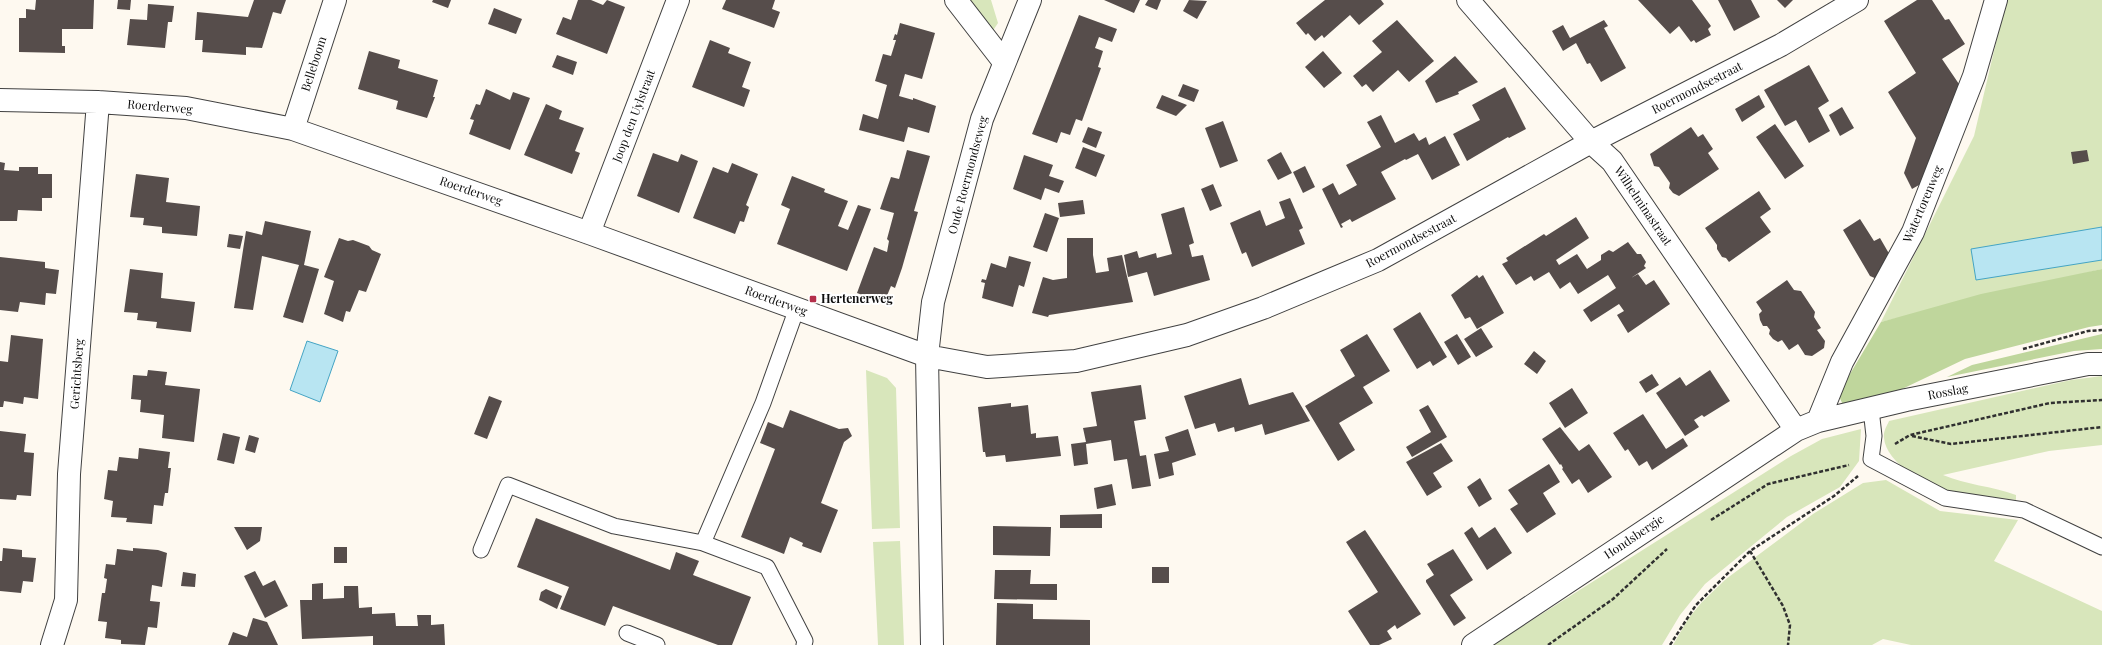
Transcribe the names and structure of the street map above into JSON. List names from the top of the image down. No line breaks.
{"streets":{"street":["Belleboom","Roermondsestraat","Roerderweg","Joop den Uylstraat","Oude Roermondseweg","Watertorenweg","Wilhelminastraat","Gerichtsberg","Rosslag","Hondsbergje"]},"crossings":[["Belleboom","Roerderweg"],["Roermondsestraat","Roerderweg"],["Roermondsestraat","Oude Roermondseweg"],["Roermondsestraat","Wilhelminastraat"],["Roerderweg","Joop den Uylstraat"],["Roerderweg","Oude Roermondseweg"],["Roerderweg","Gerichtsberg"],["Watertorenweg","Rosslag"],["Wilhelminastraat","Rosslag"],["Wilhelminastraat","Hondsbergje"],["Rosslag","Hondsbergje"]],"places":{"transit":["Hertenerweg"]}}
